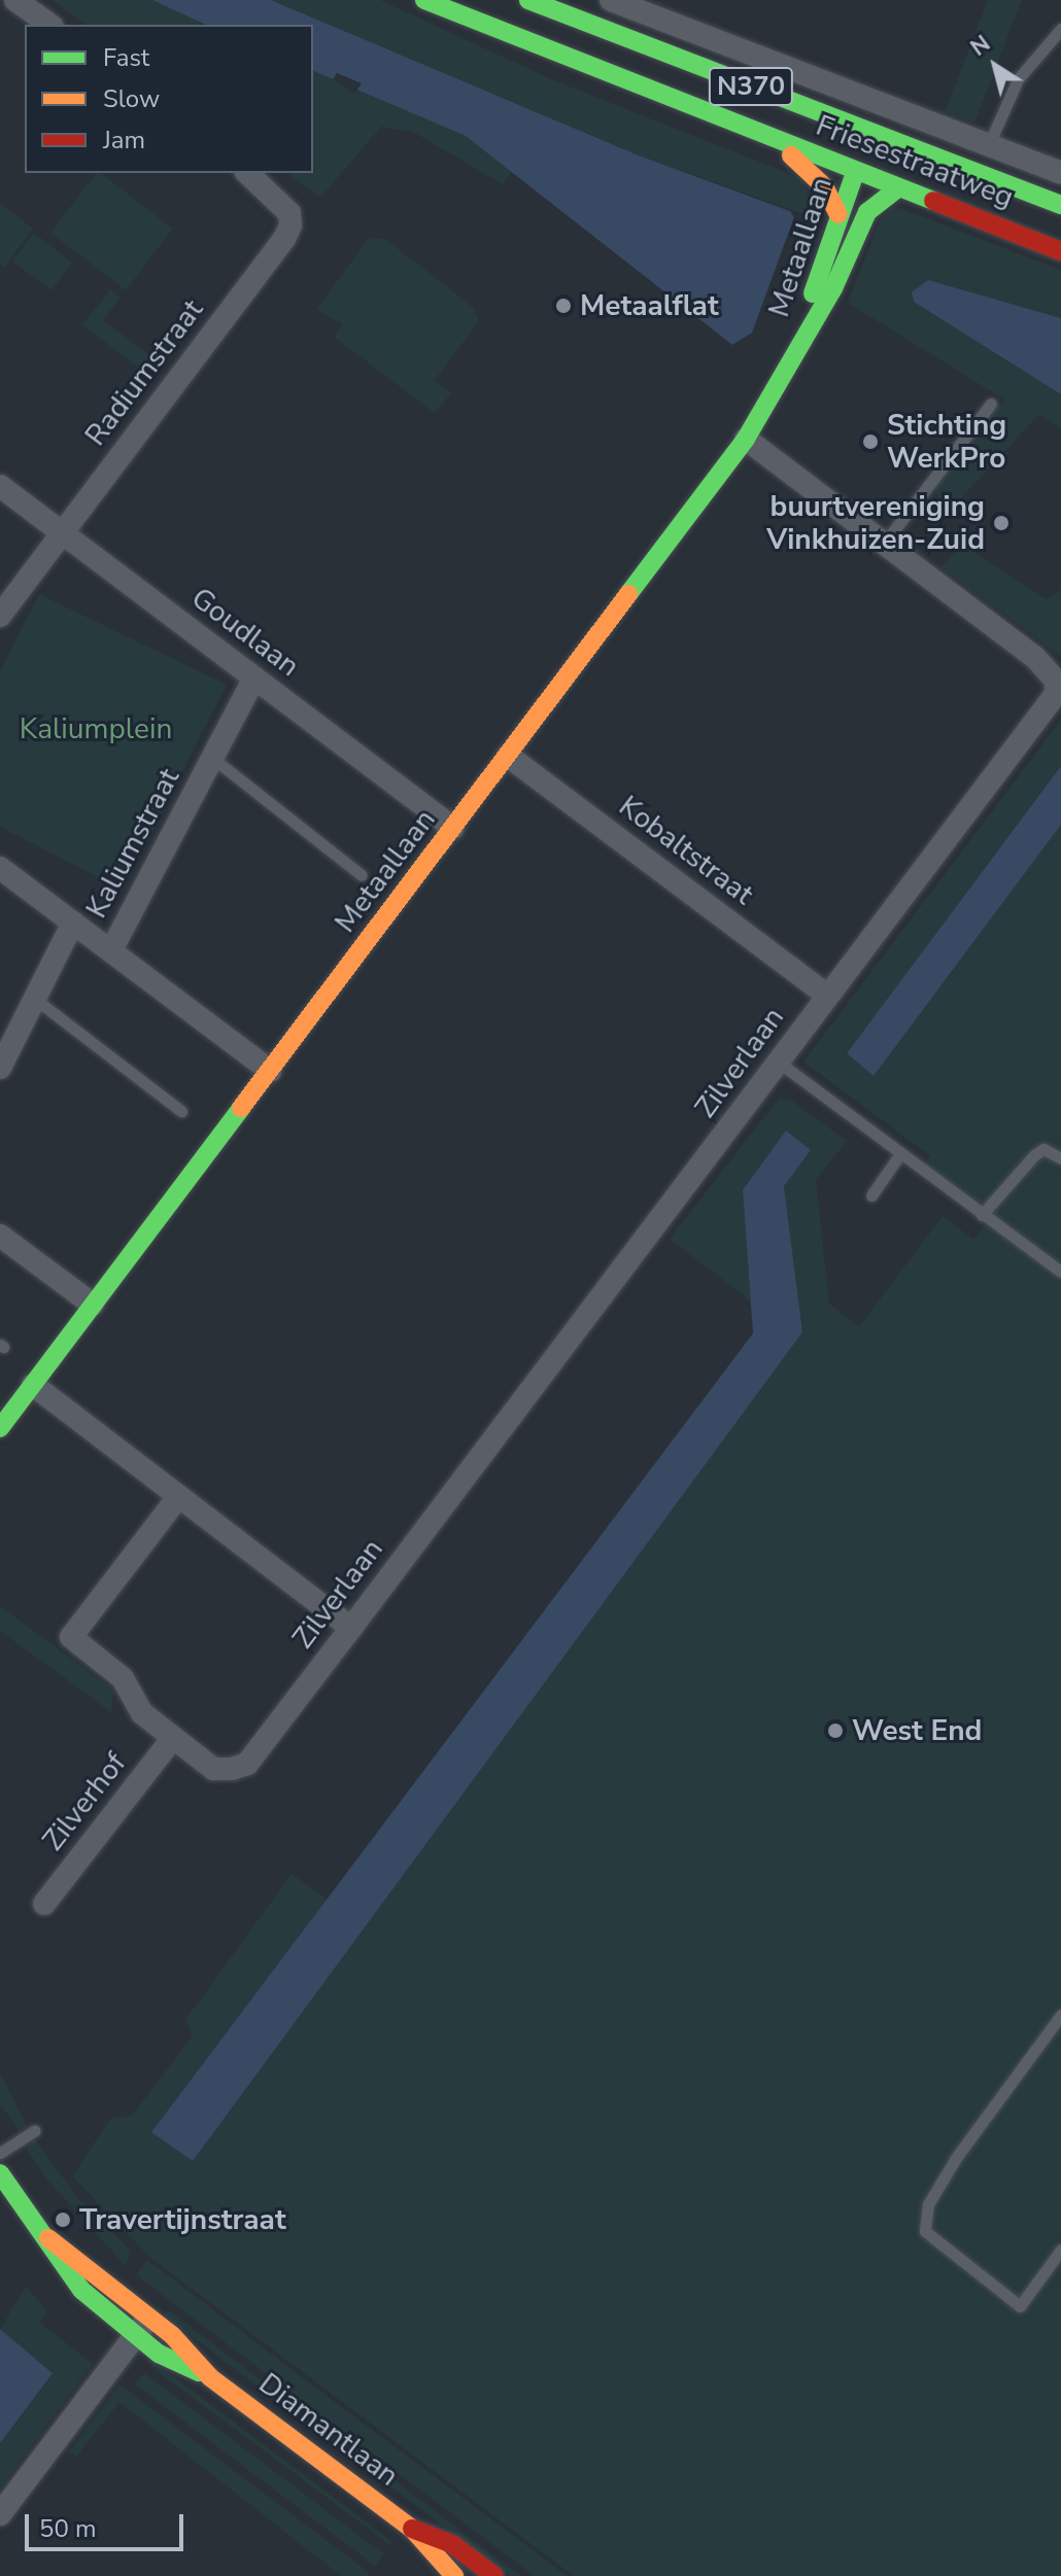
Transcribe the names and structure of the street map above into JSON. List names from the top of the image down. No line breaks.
{"streets":{"main road":["N370","Friesestraatweg","Metaallaan","Diamantlaan"],"street":["Radiumstraat","Goudlaan","Kaliumstraat","Kobaltstraat","Zilverlaan","Zilverhof"]},"crossings":[["Friesestraatweg","Metaallaan"],["Metaallaan","Goudlaan"],["Metaallaan","Kaliumstraat"],["Metaallaan","Kobaltstraat"],["Metaallaan","Zilverlaan"],["Radiumstraat","Goudlaan"],["Goudlaan","Kaliumstraat"],["Kobaltstraat","Zilverlaan"],["Zilverlaan","Zilverhof"]],"parks":["Kaliumplein"],"places":["Metaalflat","Stichting WerkPro","buurtvereniging Vinkhuizen-Zuid","West End","Travertijnstraat"],"legend":["Fast","Slow","Jam"],"scale_bar":"50 m","north":"top left"}
